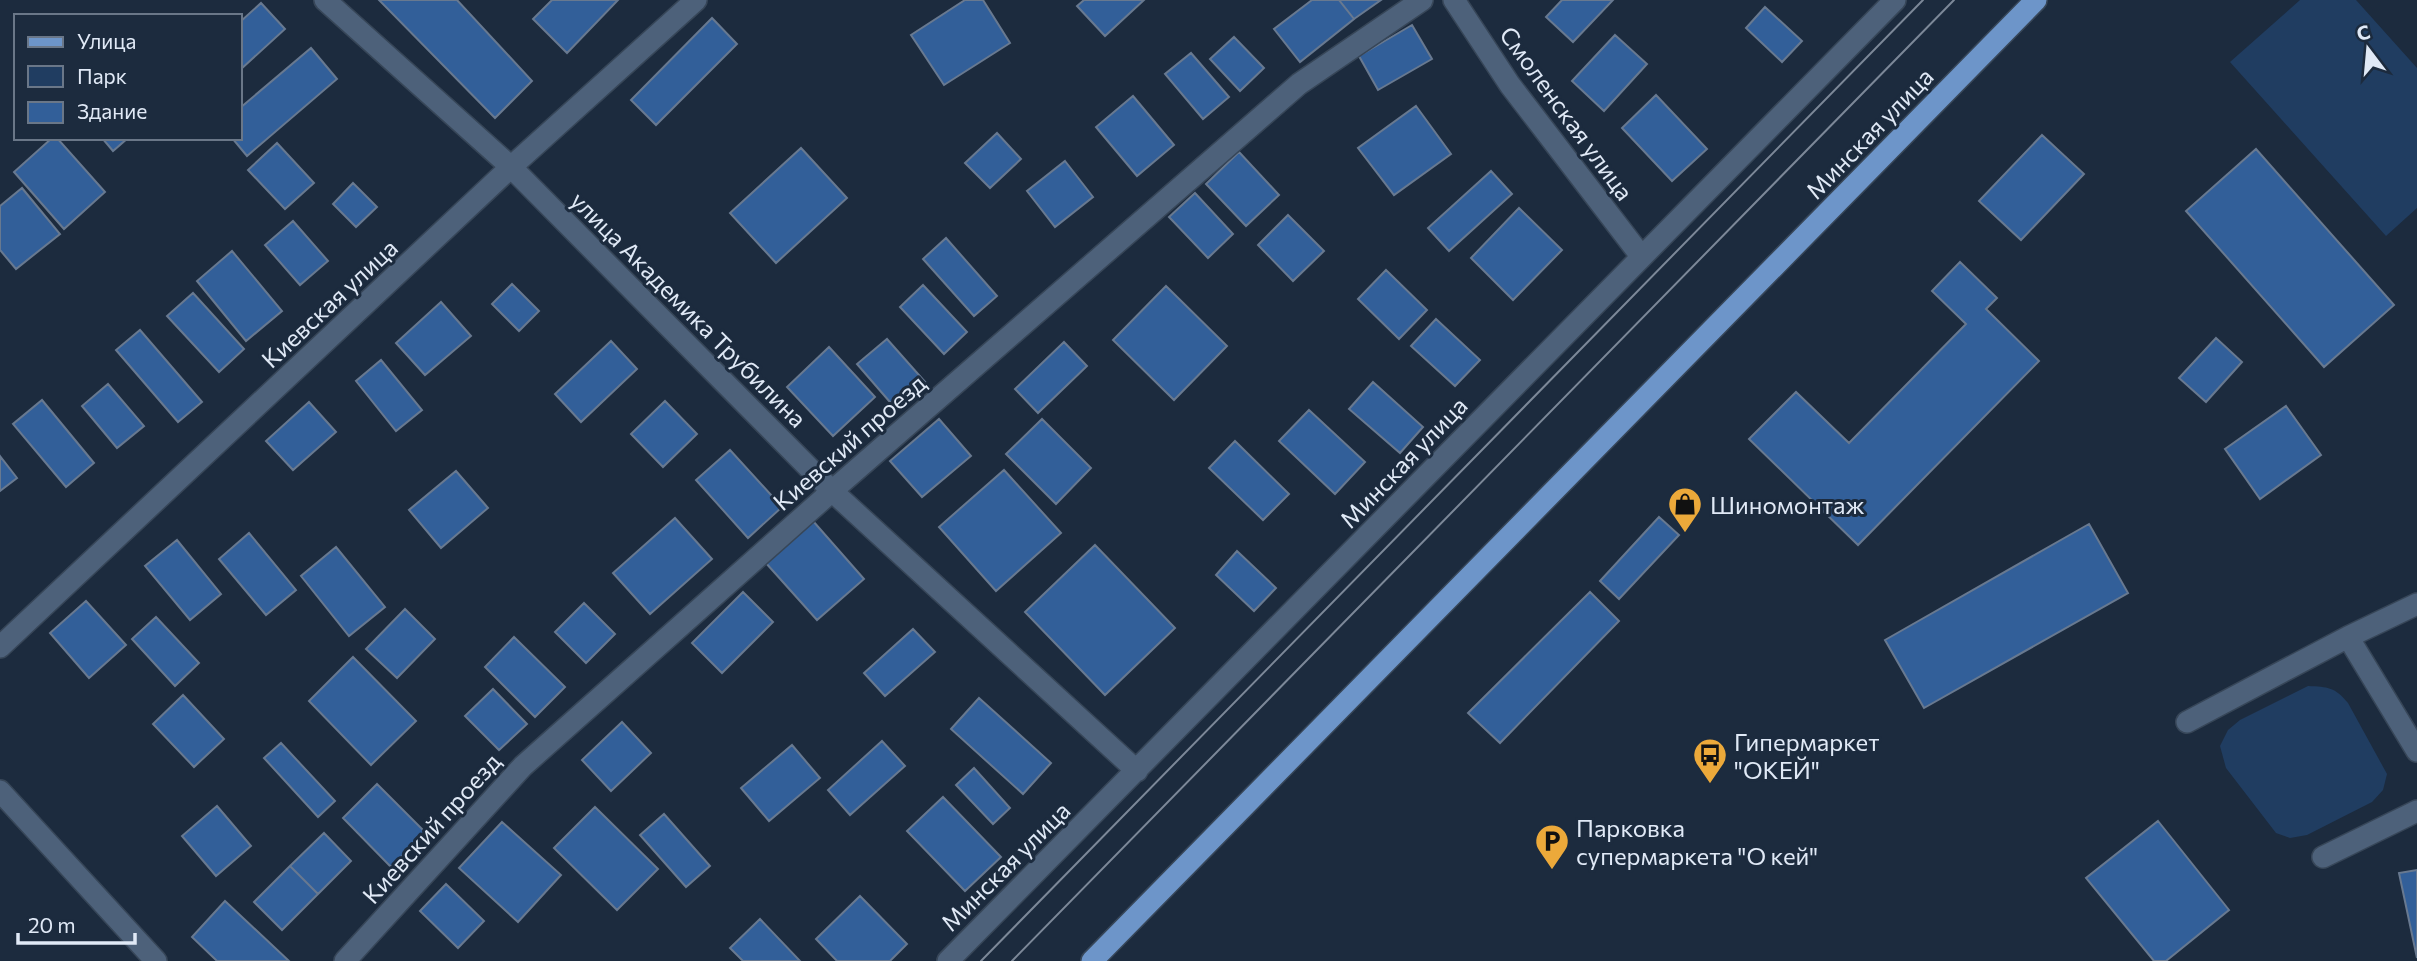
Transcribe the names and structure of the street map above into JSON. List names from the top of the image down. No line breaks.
{"streets":{"main road":["Минская улица"],"street":["Смоленская улица","Киевская улица","улица Академика Трубилина","Киевский проезд"]},"crossings":[["Смоленская улица","Минская улица"],["Минская улица","улица Академика Трубилина"],["Киевская улица","улица Академика Трубилина"],["улица Академика Трубилина","Киевский проезд"]],"places":{"shop":["Шиномонтаж"],"bus stop":["Гипермаркет \"ОКЕЙ\""],"parking":["Парковка супермаркета \"О кей\""]},"legend":["Улица","Парк","Здание"],"scale_bar":"20 m","north":"top"}
